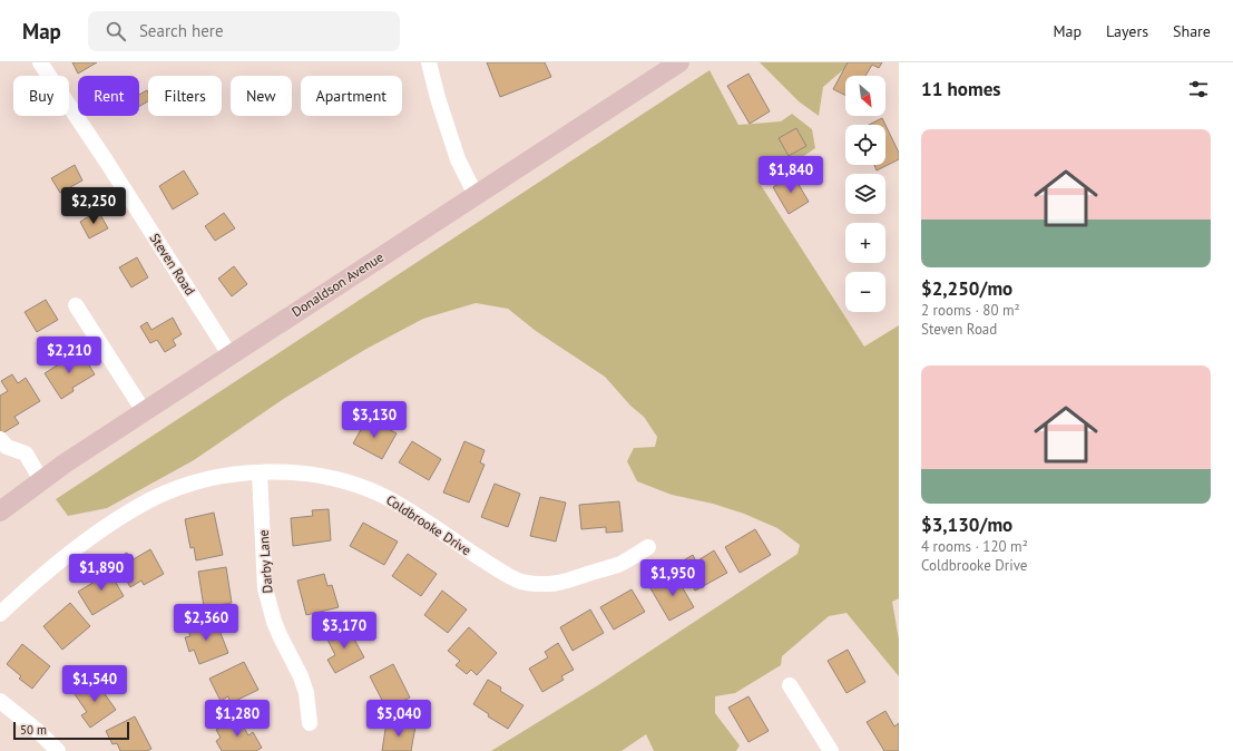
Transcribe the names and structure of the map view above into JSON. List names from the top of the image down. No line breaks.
{"streets":{"main road":["Donaldson Avenue"],"street":["Steven Road","Coldbrooke Drive","Darby Lane"]},"crossings":[["Steven Road","Donaldson Avenue"],["Coldbrooke Drive","Darby Lane"]],"scale_bar":"50 m","north":"bottom right","page":{"header":"Map","search":"Search here","nav":["Map","Layers","Share"],"heading":"11 homes","map_buttons":["+","−"],"chip":["Buy","Rent","Filters","New","Apartment"],"list":[{"name":"$2,250/mo","note":"2 rooms · 80 m² · Steven Road"},{"name":"$3,130/mo","note":"4 rooms · 120 m² · Coldbrooke Drive"}],"price":["$1,840","$2,250","$2,210","$3,130","$1,890","$1,950","$2,360","$3,170","$1,540","$1,280","$5,040"],"scale":"50 m"}}
